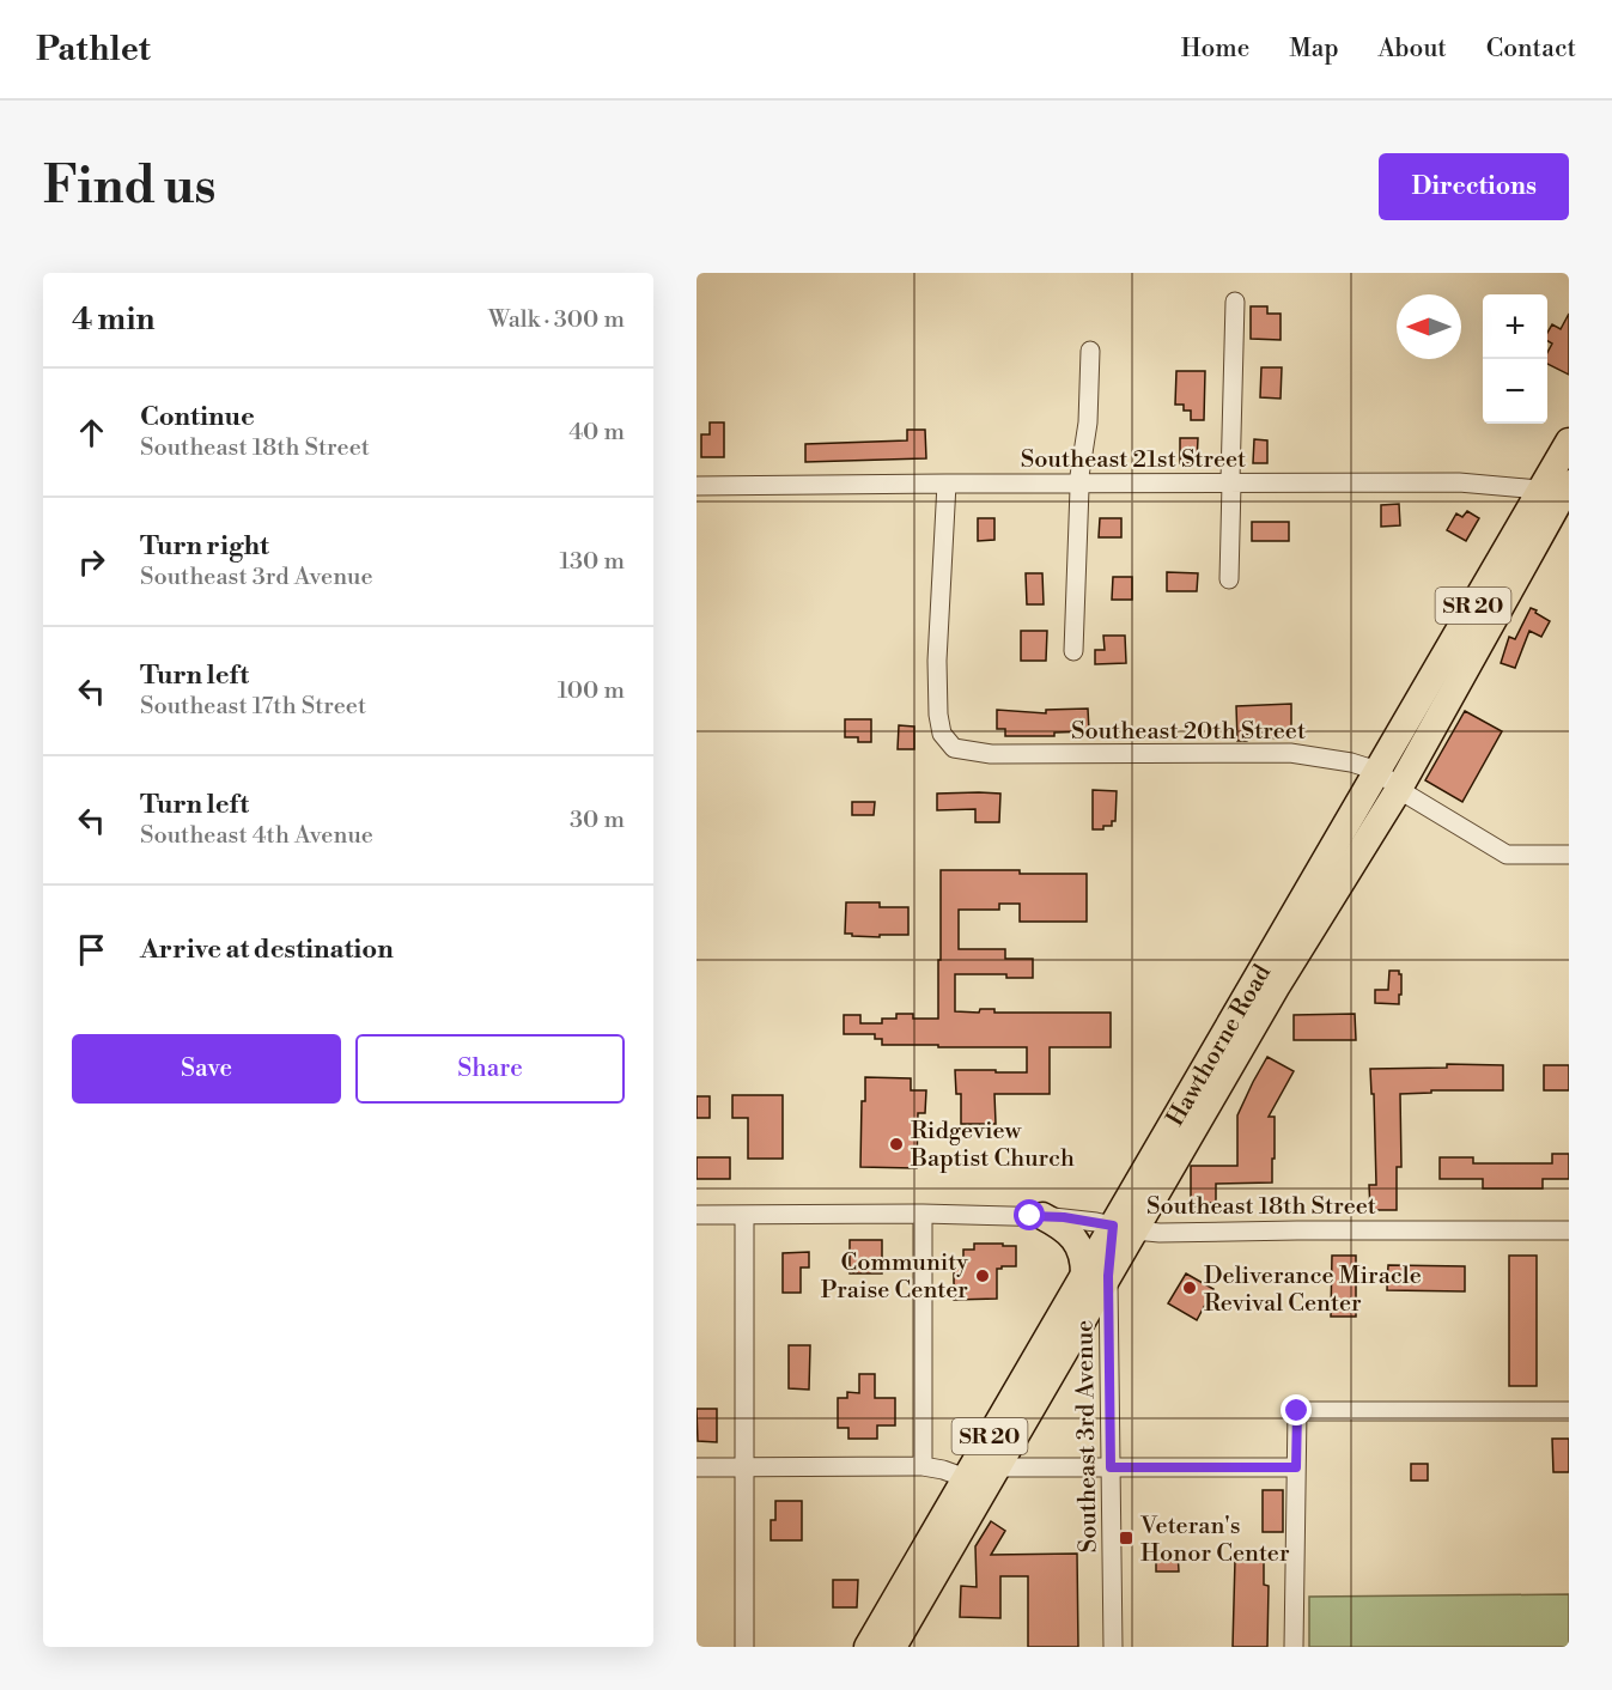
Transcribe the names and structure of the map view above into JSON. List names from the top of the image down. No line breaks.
{"streets":{"highway":["SR 20","Hawthorne Road"],"street":["Southeast 21st Street","Southeast 20th Street","Southeast 18th Street","Southeast 3rd Avenue"]},"crossings":[["Southeast 21st Street","Southeast 20th Street"],["Southeast 21st Street","Hawthorne Road"],["Southeast 20th Street","Hawthorne Road"],["Hawthorne Road","Southeast 18th Street"],["Hawthorne Road","Southeast 3rd Avenue"]],"places":{"other":["Ridgeview Baptist Church","Community Praise Center","Deliverance Miracle Revival Center"],"transit":["Veteran's Honor Center"]},"north":"left","page":{"header":"Pathlet","nav":["Home","Map","About","Contact"],"buttons":["Directions",["Save","Share"]],"title":"Find us","heading":["4 min","Walk · 300 m"],"map_buttons":["+","−"],"list":[["Continue","Southeast 18th Street","40 m"],["Turn right","Southeast 3rd Avenue","130 m"],["Turn left","Southeast 17th Street","100 m"],["Turn left","Southeast 4th Avenue","30 m"],"Arrive at destination"]}}
